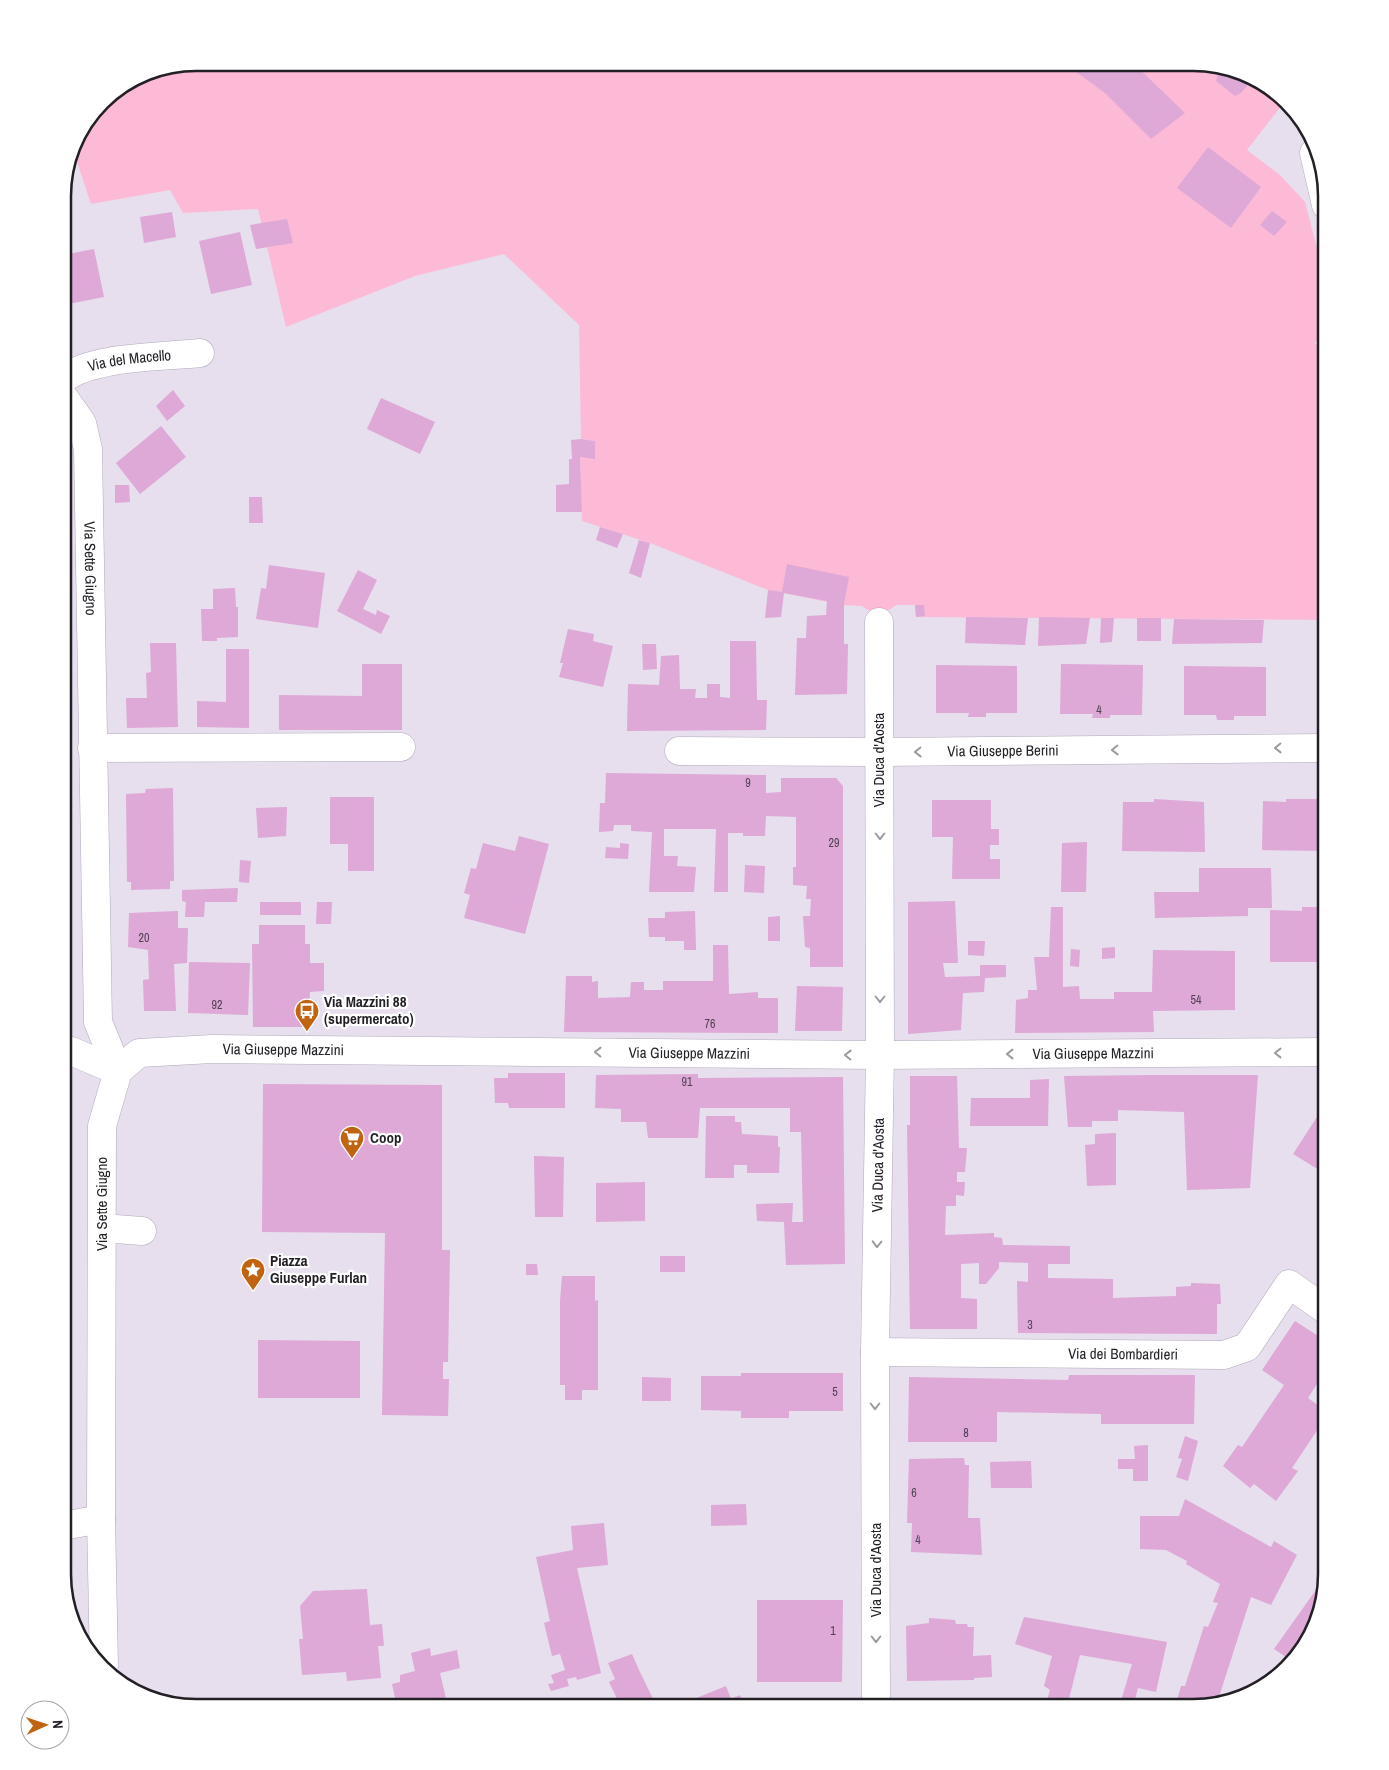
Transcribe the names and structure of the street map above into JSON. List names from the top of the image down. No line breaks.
{"streets":{"street":["Via del Macello","Via Sette Giugno","Via Giuseppe Berini","Via Duca d'Aosta","Via Giuseppe Mazzini","Via dei Bombardieri"]},"crossings":[["Via Sette Giugno","Via Giuseppe Mazzini"],["Via Giuseppe Berini","Via Duca d'Aosta"],["Via Duca d'Aosta","Via Giuseppe Mazzini"],["Via Duca d'Aosta","Via dei Bombardieri"]],"one_way":["Via Giuseppe Berini","Via Duca d'Aosta","Via Giuseppe Mazzini"],"places":{"bus stop":["Via Mazzini 88 (supermercato)"],"supermarket":["Coop"],"place":["Piazza Giuseppe Furlan"]},"house_numbers":["4","9","29","20","54","92","76","91","3","5","8","6","4","1"],"north":"right"}
